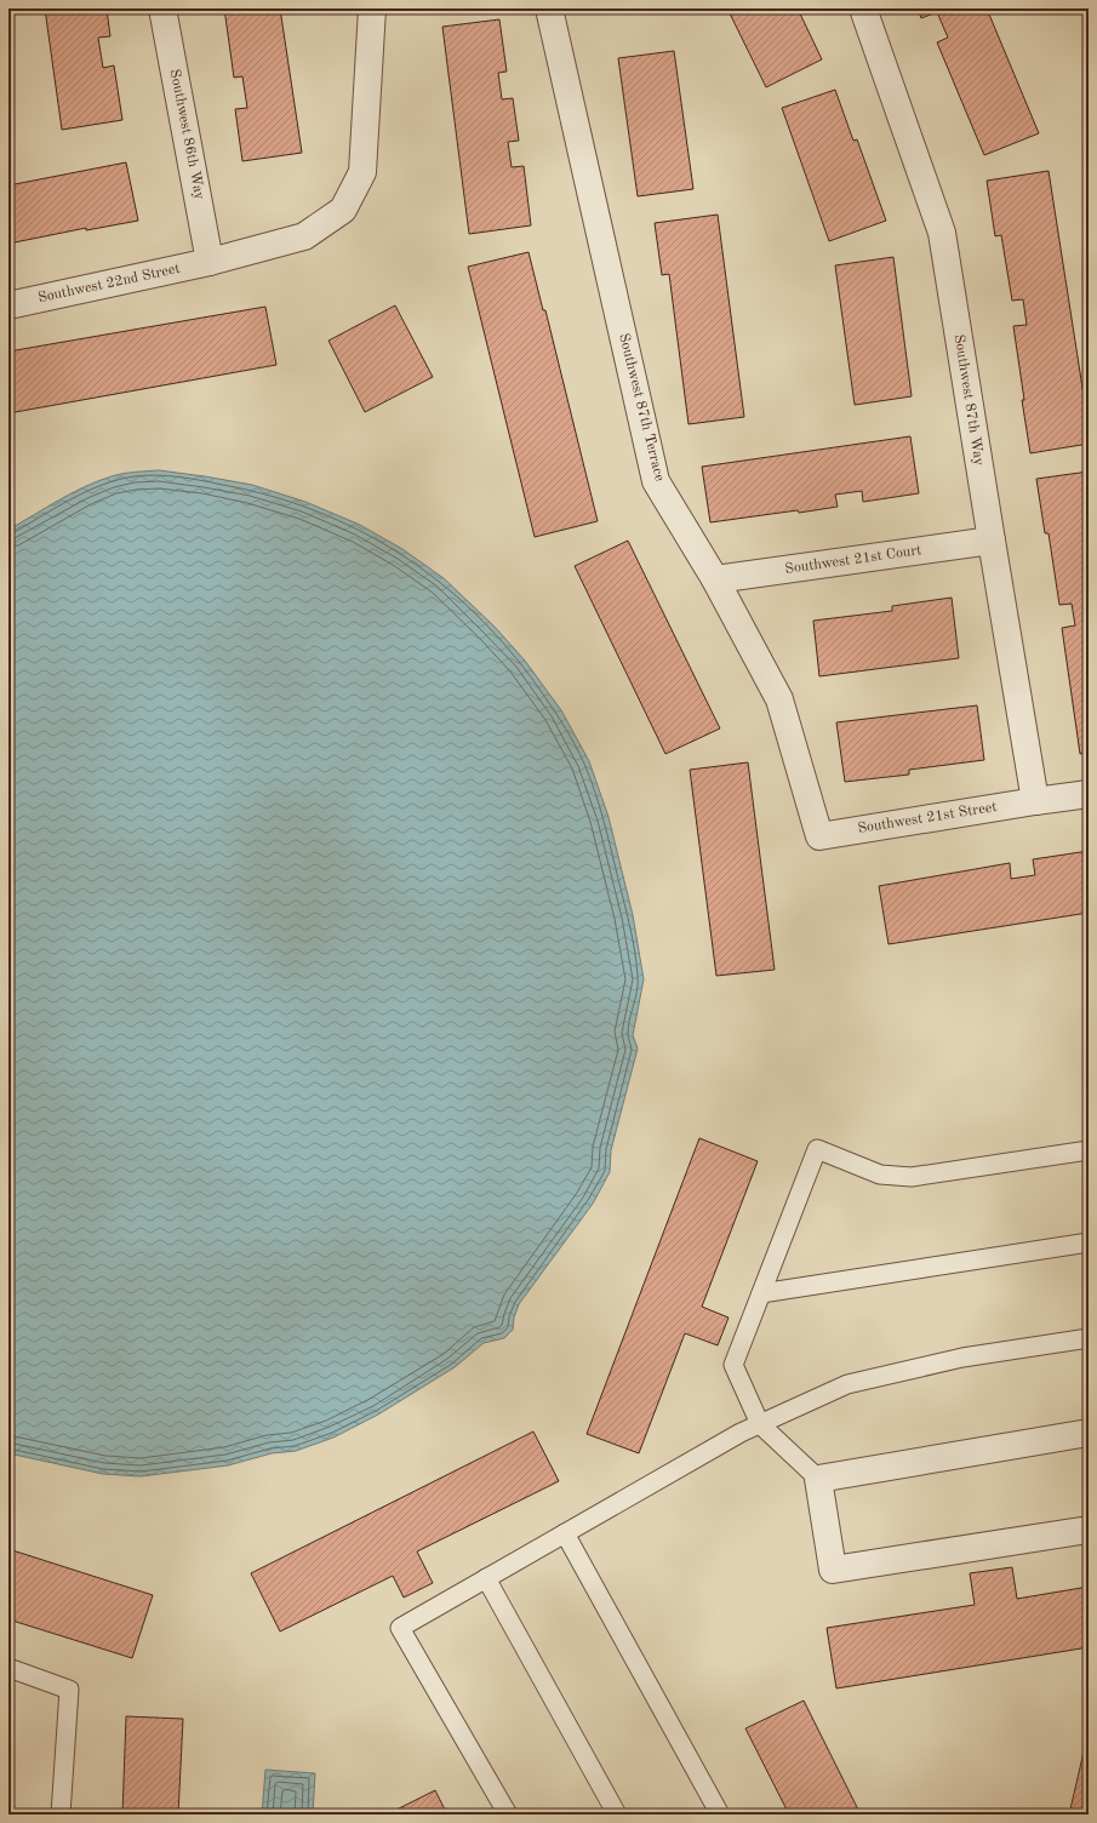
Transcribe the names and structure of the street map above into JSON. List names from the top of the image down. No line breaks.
{"streets":{"street":["Southwest 86th Way","Southwest 22nd Street","Southwest 87th Way","Southwest 87th Terrace","Southwest 21st Court","Southwest 21st Street"]},"crossings":[["Southwest 86th Way","Southwest 22nd Street"],["Southwest 87th Way","Southwest 21st Court"],["Southwest 87th Way","Southwest 21st Street"],["Southwest 87th Terrace","Southwest 21st Court"],["Southwest 87th Terrace","Southwest 21st Street"]]}
